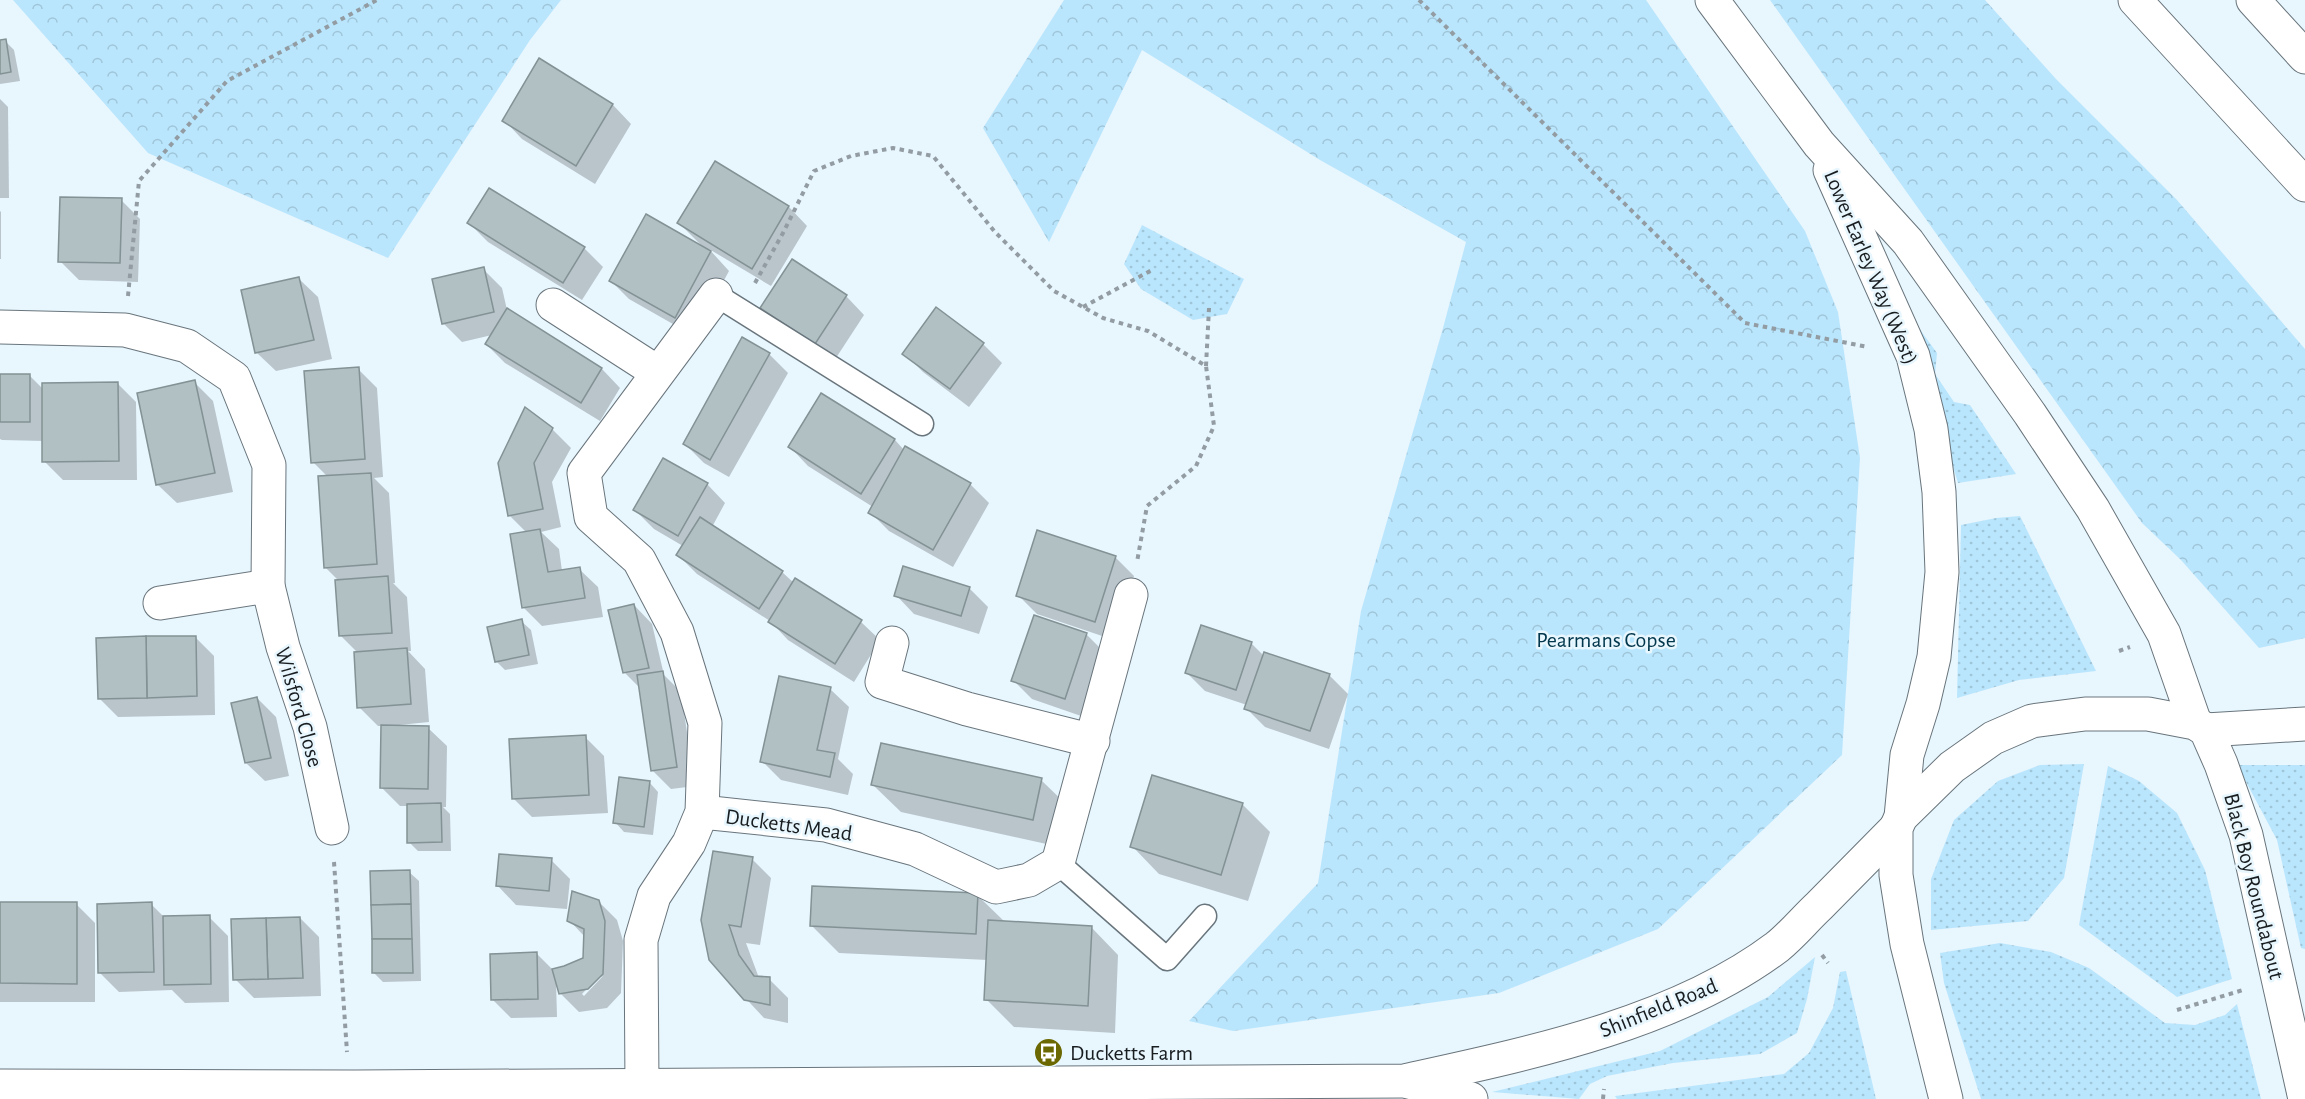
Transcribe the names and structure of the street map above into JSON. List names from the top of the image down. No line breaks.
{"streets":{"main road":["Lower Earley Way (West)","Wilsford Close","Ducketts Mead","Black Boy Roundabout","Shinfield Road"]},"crossings":[["Lower Earley Way (West)","Black Boy Roundabout"],["Lower Earley Way (West)","Shinfield Road"],["Ducketts Mead","Shinfield Road"]],"parks":["Pearmans Copse"],"places":{"bus stop":["Ducketts Farm"]}}
